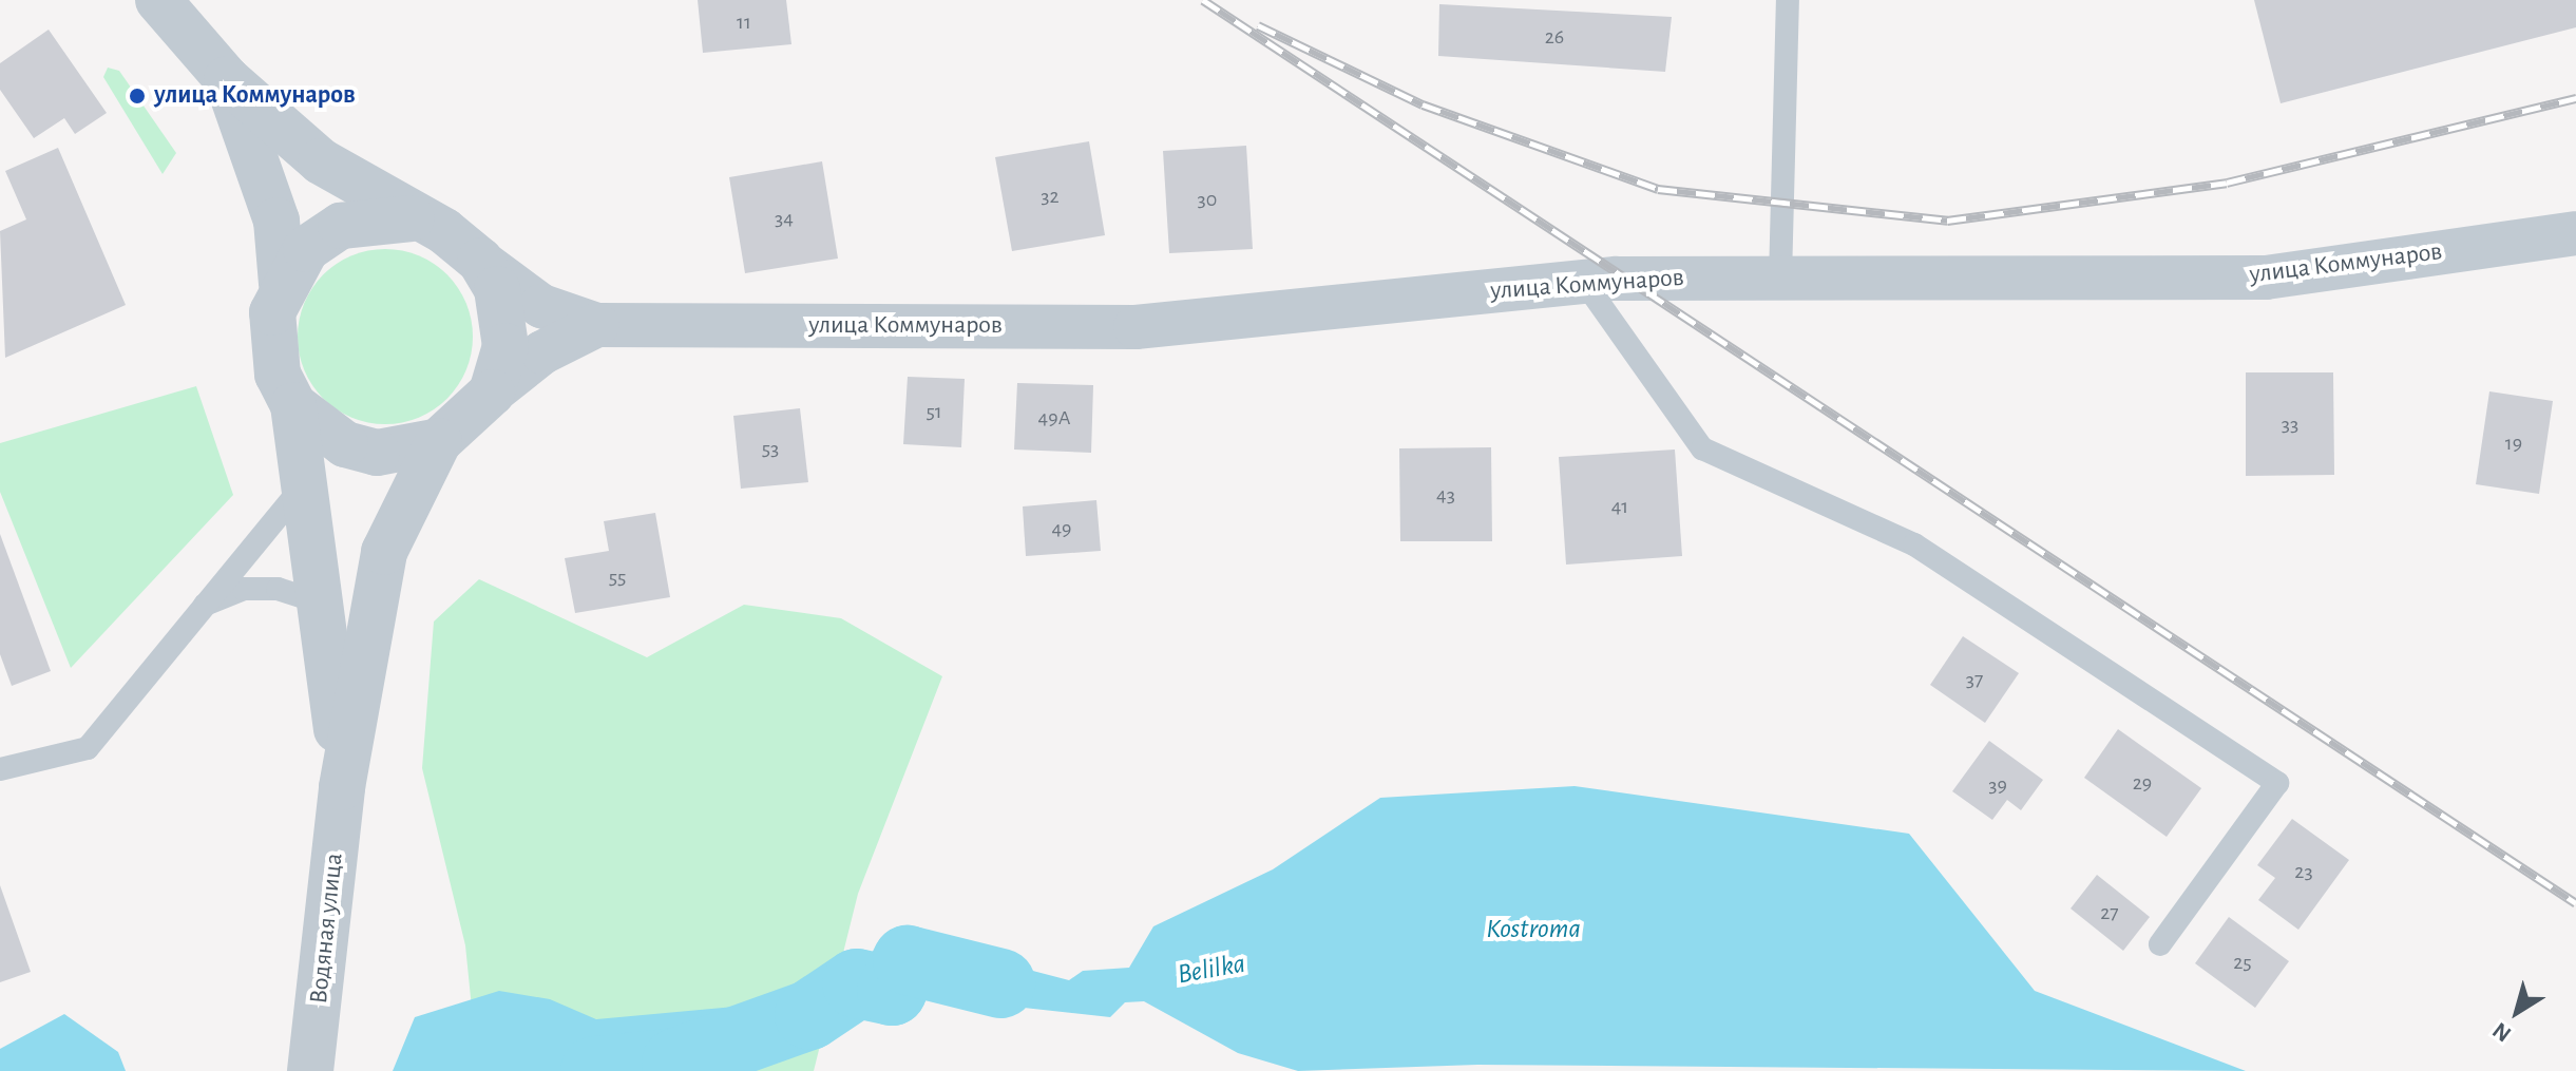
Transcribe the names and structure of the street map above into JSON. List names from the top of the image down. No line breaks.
{"streets":{"street":["улица Коммунаров","Водяная улица"]},"water":["Kostroma","Belilka"],"places":["улица Коммунаров"],"house_numbers":["11","26","32","30","34","51","49А","33","19","53","43","41","49","55","37","29","39","23","27","25"],"north":"bottom left"}
